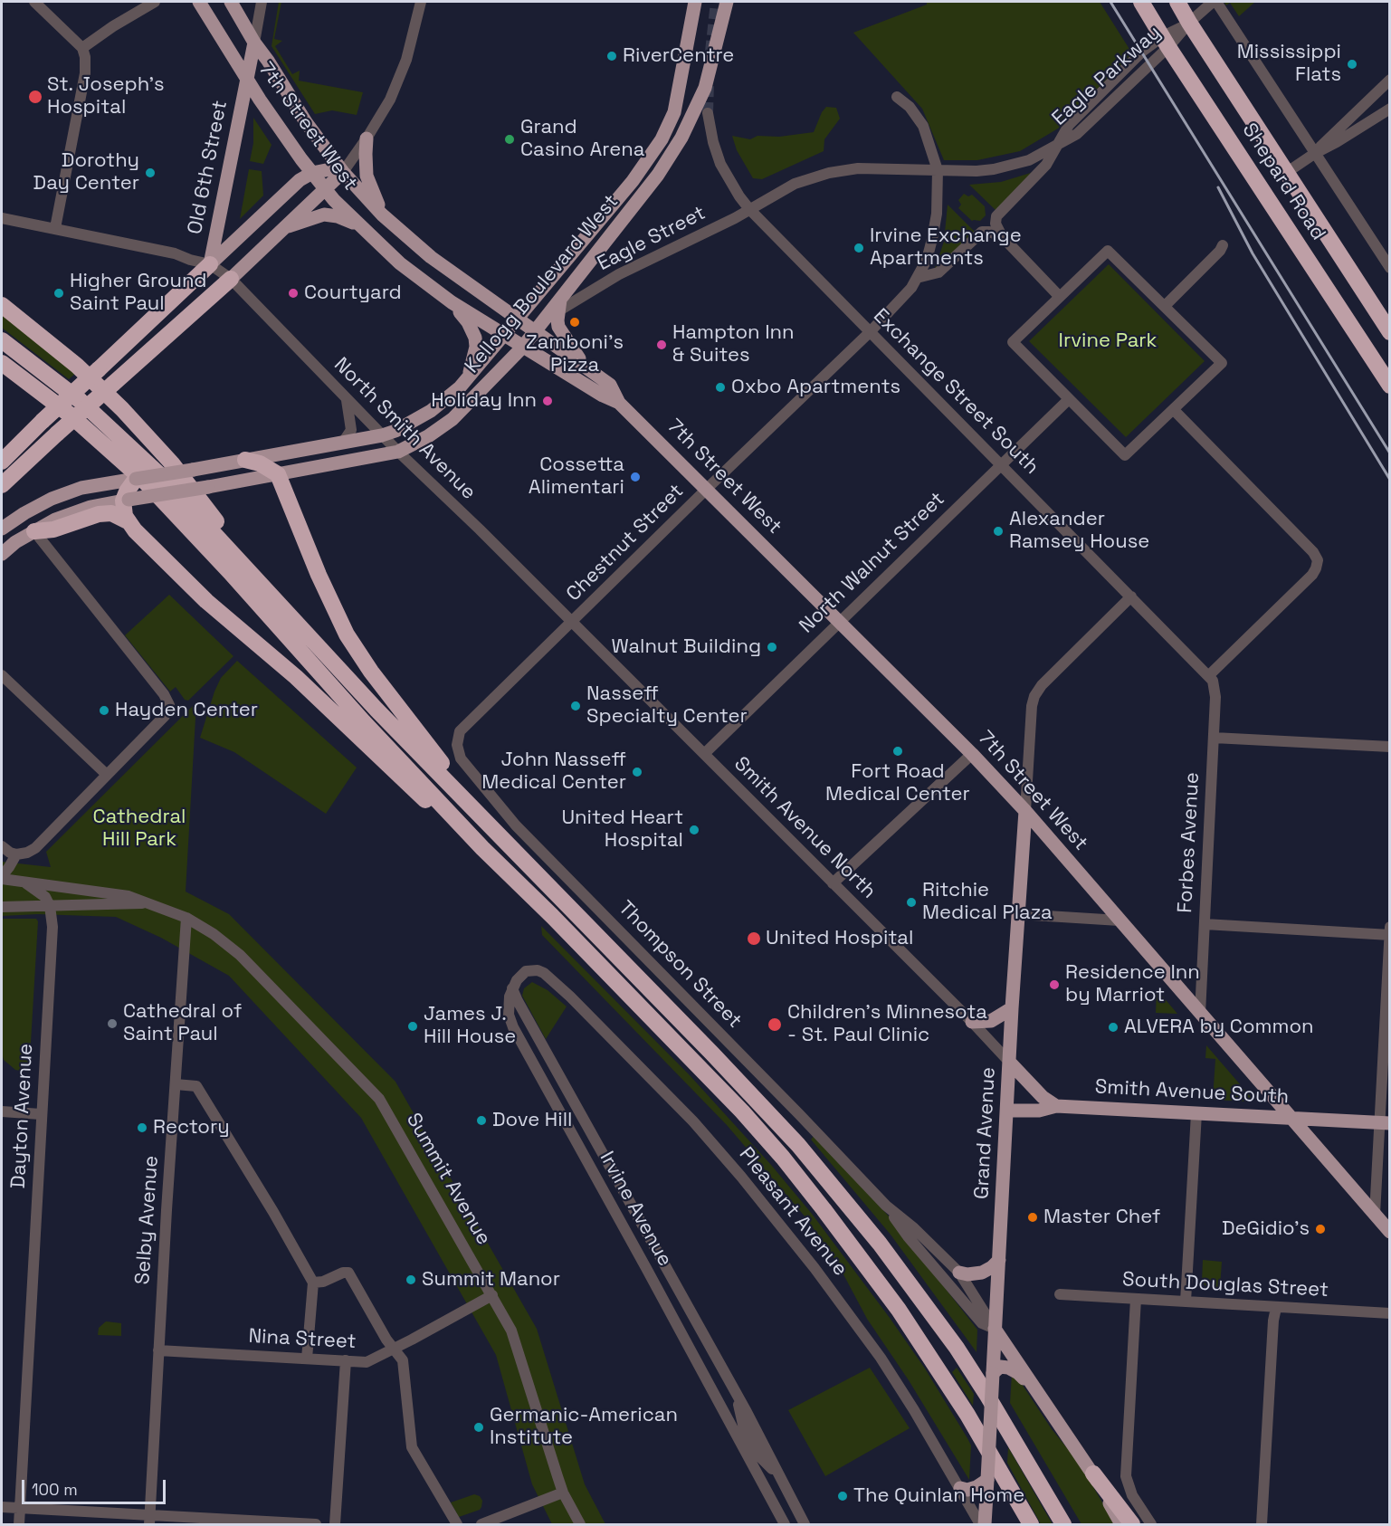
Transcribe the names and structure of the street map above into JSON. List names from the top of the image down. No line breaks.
{"streets":{"highway":["Shepard Road"],"main road":["7th Street West","Old 6th Street","Kellogg Boulevard West","Smith Avenue South","Grand Avenue"],"street":["Eagle Parkway","Eagle Street","Exchange Street South","North Smith Avenue","Chestnut Street","North Walnut Street","Smith Avenue North","Forbes Avenue","Thompson Street","Dayton Avenue","Summit Avenue","Irvine Avenue","Pleasant Avenue","Selby Avenue","South Douglas Street","Nina Street"]},"crossings":[["Eagle Parkway","Shepard Road"],["Eagle Parkway","Eagle Street"],["Eagle Parkway","Exchange Street South"],["Eagle Parkway","Chestnut Street"],["7th Street West","Old 6th Street"],["7th Street West","Kellogg Boulevard West"],["7th Street West","Chestnut Street"],["7th Street West","North Walnut Street"],["7th Street West","Forbes Avenue"],["7th Street West","Smith Avenue South"],["7th Street West","Grand Avenue"],["Old 6th Street","North Smith Avenue"],["Eagle Street","Kellogg Boulevard West"],["Eagle Street","Exchange Street South"],["Kellogg Boulevard West","North Smith Avenue"],["Exchange Street South","Chestnut Street"],["Exchange Street South","North Walnut Street"],["Exchange Street South","Forbes Avenue"],["North Smith Avenue","Chestnut Street"],["North Smith Avenue","Smith Avenue North"],["Chestnut Street","Smith Avenue North"],["Chestnut Street","Thompson Street"],["North Walnut Street","Smith Avenue North"],["Smith Avenue North","Grand Avenue"],["Thompson Street","Grand Avenue"],["Smith Avenue South","Grand Avenue"],["Summit Avenue","Selby Avenue"],["Summit Avenue","Nina Street"],["Irvine Avenue","Pleasant Avenue"],["Selby Avenue","Nina Street"]],"parks":["Irvine Park","Cathedral Hill Park"],"places":["RiverCentre","Mississippi Flats","St. Joseph's Hospital","Grand Casino Arena","Dorothy Day Center","Irvine Exchange Apartments","Higher Ground Saint Paul","Courtyard","Zamboni's Pizza","Hampton Inn & Suites","Oxbo Apartments","Holiday Inn","Cossetta Alimentari","Alexander Ramsey House","Walnut Building","Nasseff Specialty Center","Hayden Center","Fort Road Medical Center","John Nasseff Medical Center","United Heart Hospital","Ritchie Medical Plaza","United Hospital","Residence Inn by Marriot","Cathedral of Saint Paul","Children's Minnesota - St. Paul Clinic","James J. Hill House","ALVERA by Common","Dove Hill","Rectory","Master Chef","DeGidio's","Summit Manor","Germanic-American Institute","The Quinlan Home"],"scale_bar":"100 m"}
